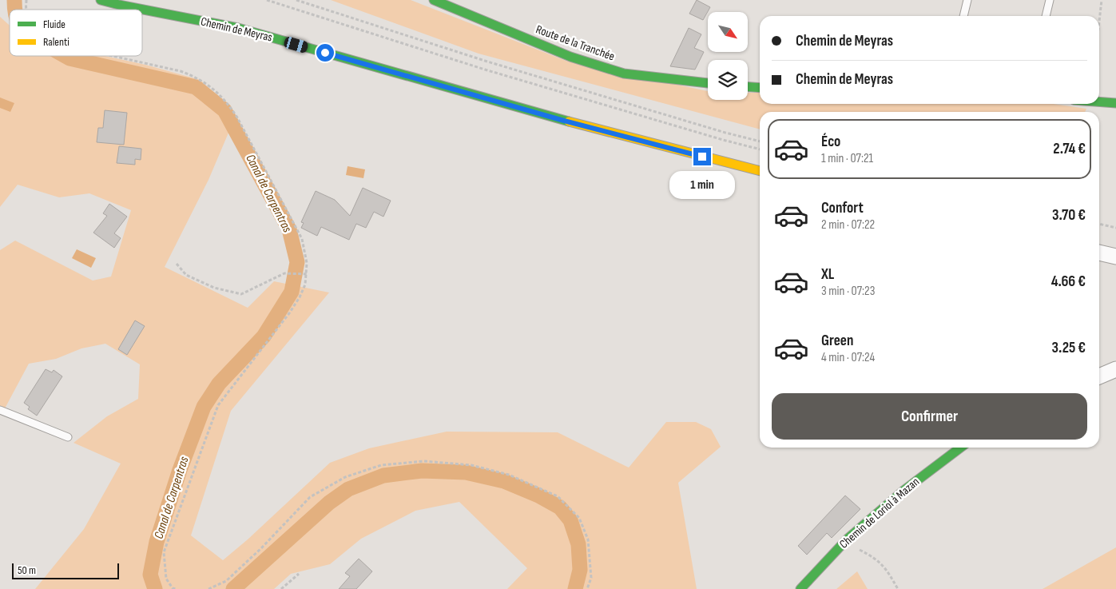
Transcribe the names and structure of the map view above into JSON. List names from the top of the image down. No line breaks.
{"streets":{"street":["Chemin de Meyras","Route de la Tranchée","Chemin de Loriol à Mazan"]},"water":["Canal de Carpentras"],"legend":["Fluide","Ralenti"],"scale_bar":"50 m","north":"bottom right","page":{"banner":["Chemin de Meyras","Chemin de Meyras"],"list":[{"name":"Éco","note":"1 min · 07:21","value":"2.74 €"},{"name":"Confort","note":"2 min · 07:22","value":"3.70 €"},{"name":"XL","note":"3 min · 07:23","value":"4.66 €"},{"name":"Green","note":"4 min · 07:24","value":"3.25 €"}],"bubble":"1 min","buttons":"Confirmer","scale":"50 m"}}
